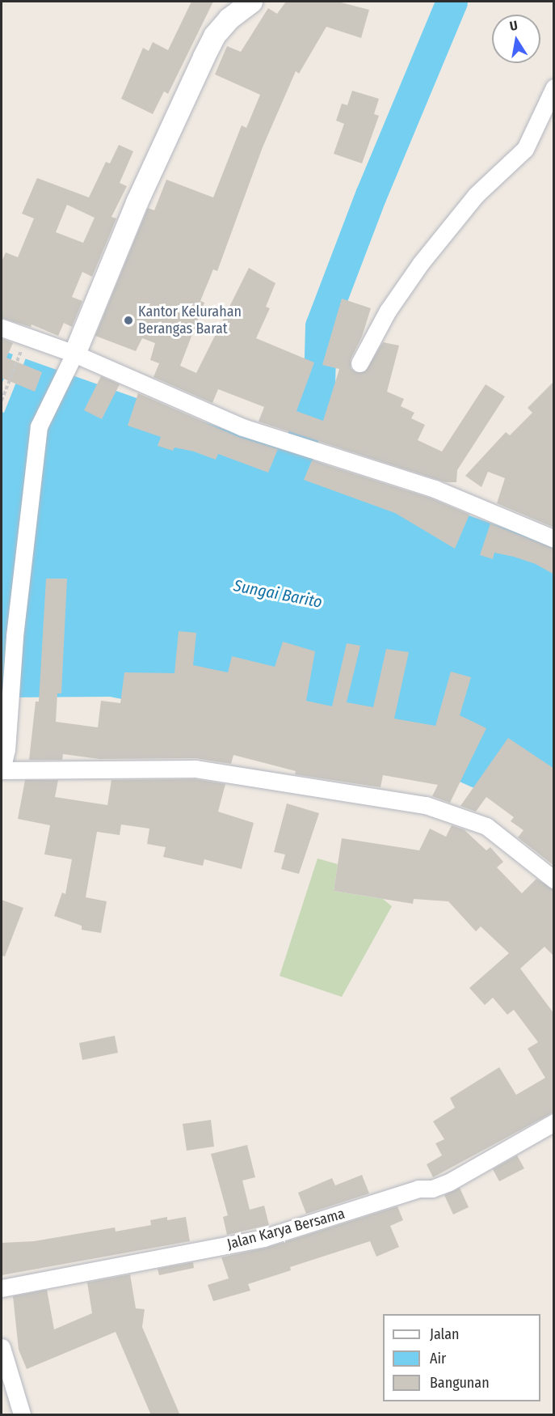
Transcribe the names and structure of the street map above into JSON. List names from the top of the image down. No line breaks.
{"streets":{"street":["Jalan Karya Bersama"]},"water":["Sungai Barito"],"places":["Kantor Kelurahan Berangas Barat"],"legend":["Jalan","Air","Bangunan"],"north":"top"}
